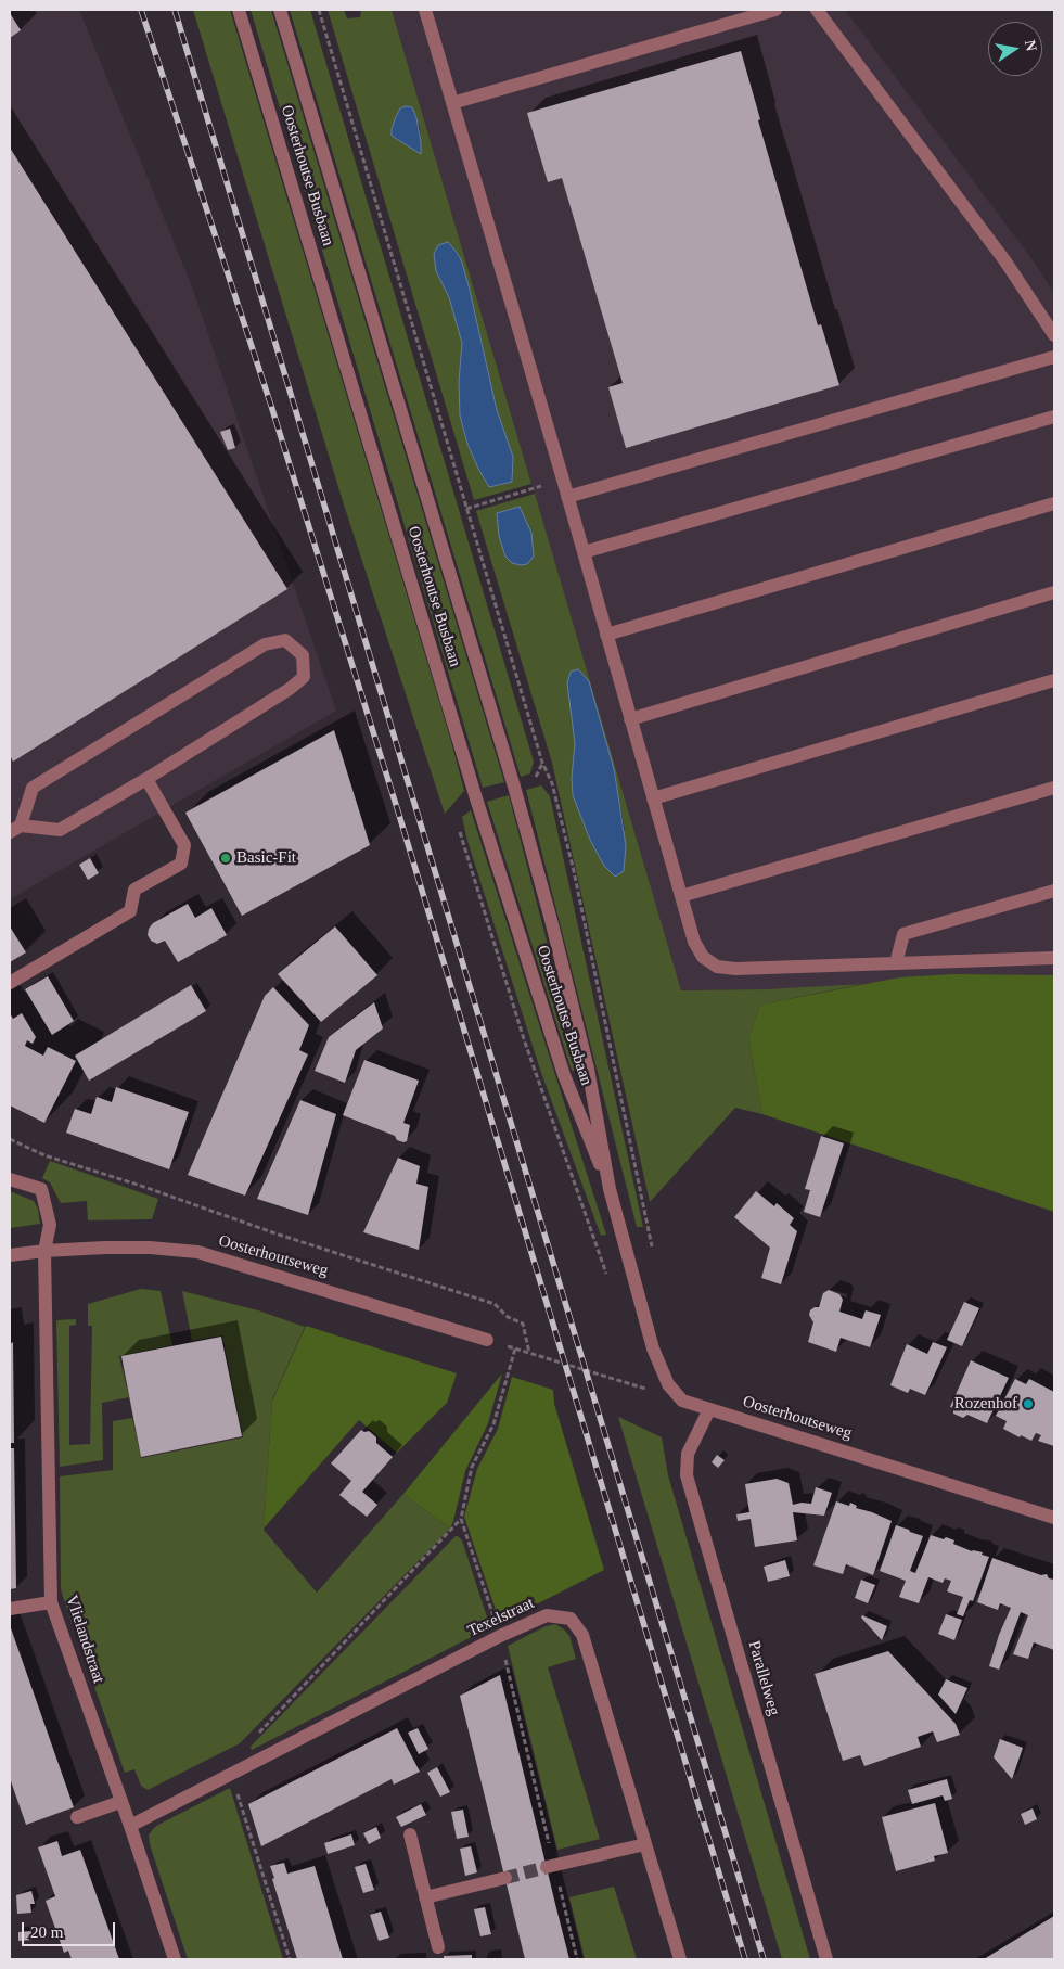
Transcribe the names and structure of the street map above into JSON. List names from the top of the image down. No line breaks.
{"streets":{"street":["Oosterhoutse Busbaan","Oosterhoutseweg","Texelstraat","Vlielandstraat","Parallelweg"]},"crossings":[["Oosterhoutse Busbaan","Oosterhoutseweg"],["Oosterhoutseweg","Vlielandstraat"],["Oosterhoutseweg","Parallelweg"],["Texelstraat","Vlielandstraat"]],"places":["Basic-Fit","Rozenhof"],"scale_bar":"20 m","north":"right"}
